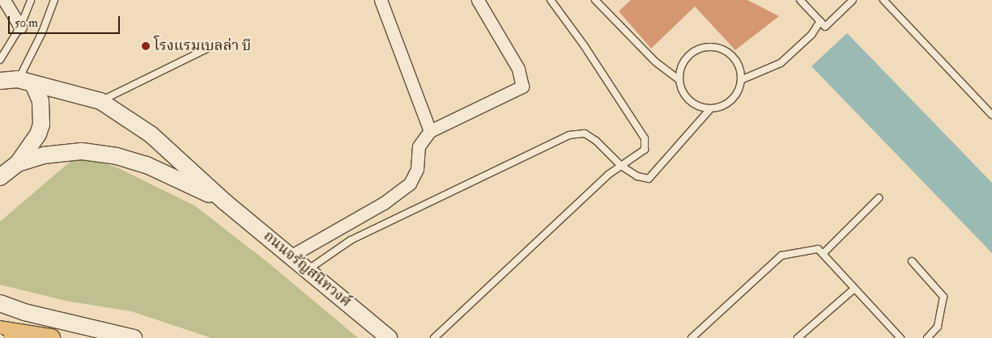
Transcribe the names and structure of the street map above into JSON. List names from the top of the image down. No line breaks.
{"streets":{"main road":["ถนนจรัญสนิทวงศ์"]},"places":["โรงแรมเบลล่า บี"],"scale_bar":"50 m"}
